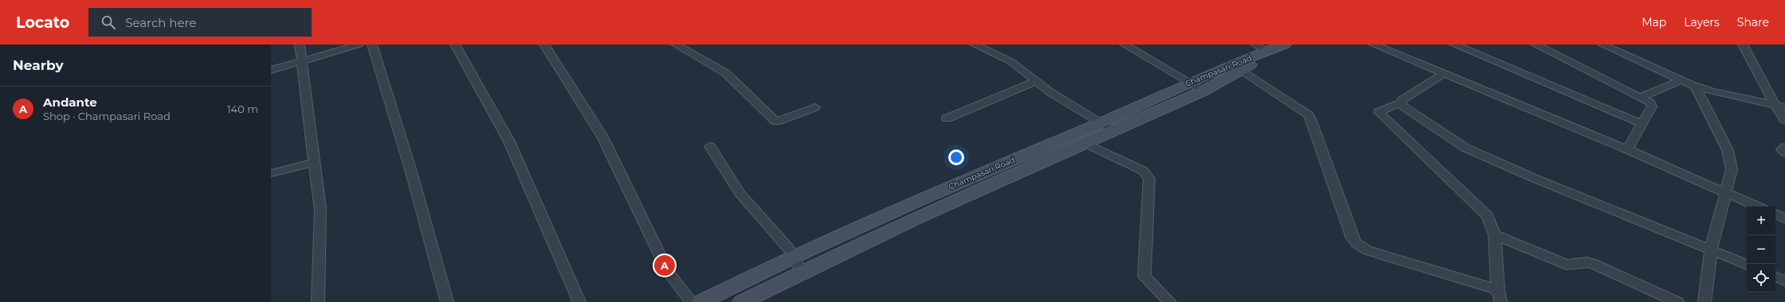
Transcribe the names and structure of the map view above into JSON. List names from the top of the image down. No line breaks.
{"streets":{"main road":["Champasari Road"]},"page":{"header":"Locato","search":"Search here","nav":["Map","Layers","Share"],"heading":"Nearby","list":[{"mark":"A","name":"Andante","note":"Shop · Champasari Road","value":"140 m"}],"map_buttons":["+","−"],"pins":"A"}}
